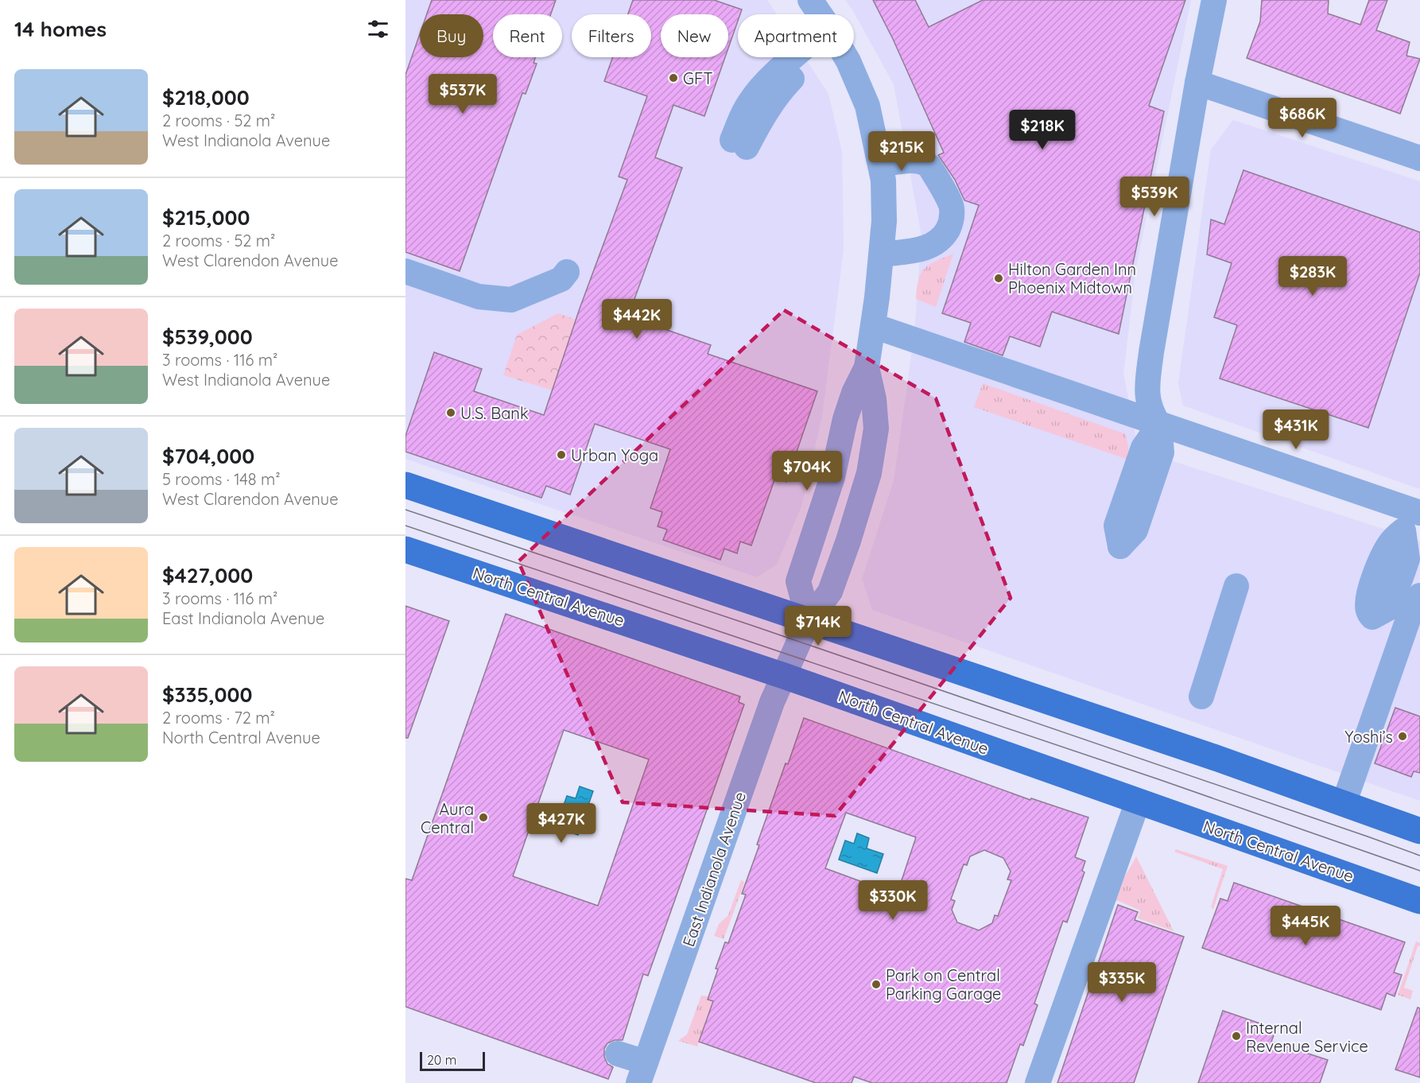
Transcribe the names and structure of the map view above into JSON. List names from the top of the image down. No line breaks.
{"streets":{"main road":["North Central Avenue"],"street":["East Indianola Avenue"]},"crossings":[["North Central Avenue","East Indianola Avenue"]],"places":["GFT","Hilton Garden Inn Phoenix Midtown","U.S. Bank","Urban Yoga","Yoshi’s","Aura Central","Park on Central Parking Garage","Internal Revenue Service"],"scale_bar":"20 m","page":{"heading":"14 homes","chip":["Buy","Rent","Filters","New","Apartment"],"list":[{"name":"$218,000","note":"2 rooms · 52 m² · West Indianola Avenue"},{"name":"$215,000","note":"2 rooms · 52 m² · West Clarendon Avenue"},{"name":"$539,000","note":"3 rooms · 116 m² · West Indianola Avenue"},{"name":"$704,000","note":"5 rooms · 148 m² · West Clarendon Avenue"},{"name":"$427,000","note":"3 rooms · 116 m² · East Indianola Avenue"},{"name":"$335,000","note":"2 rooms · 72 m² · North Central Avenue"}],"price":["$537K","$686K","$218K","$215K","$539K","$283K","$442K","$431K","$704K","$714K","$427K","$330K","$445K","$335K"],"scale":"20 m"}}
